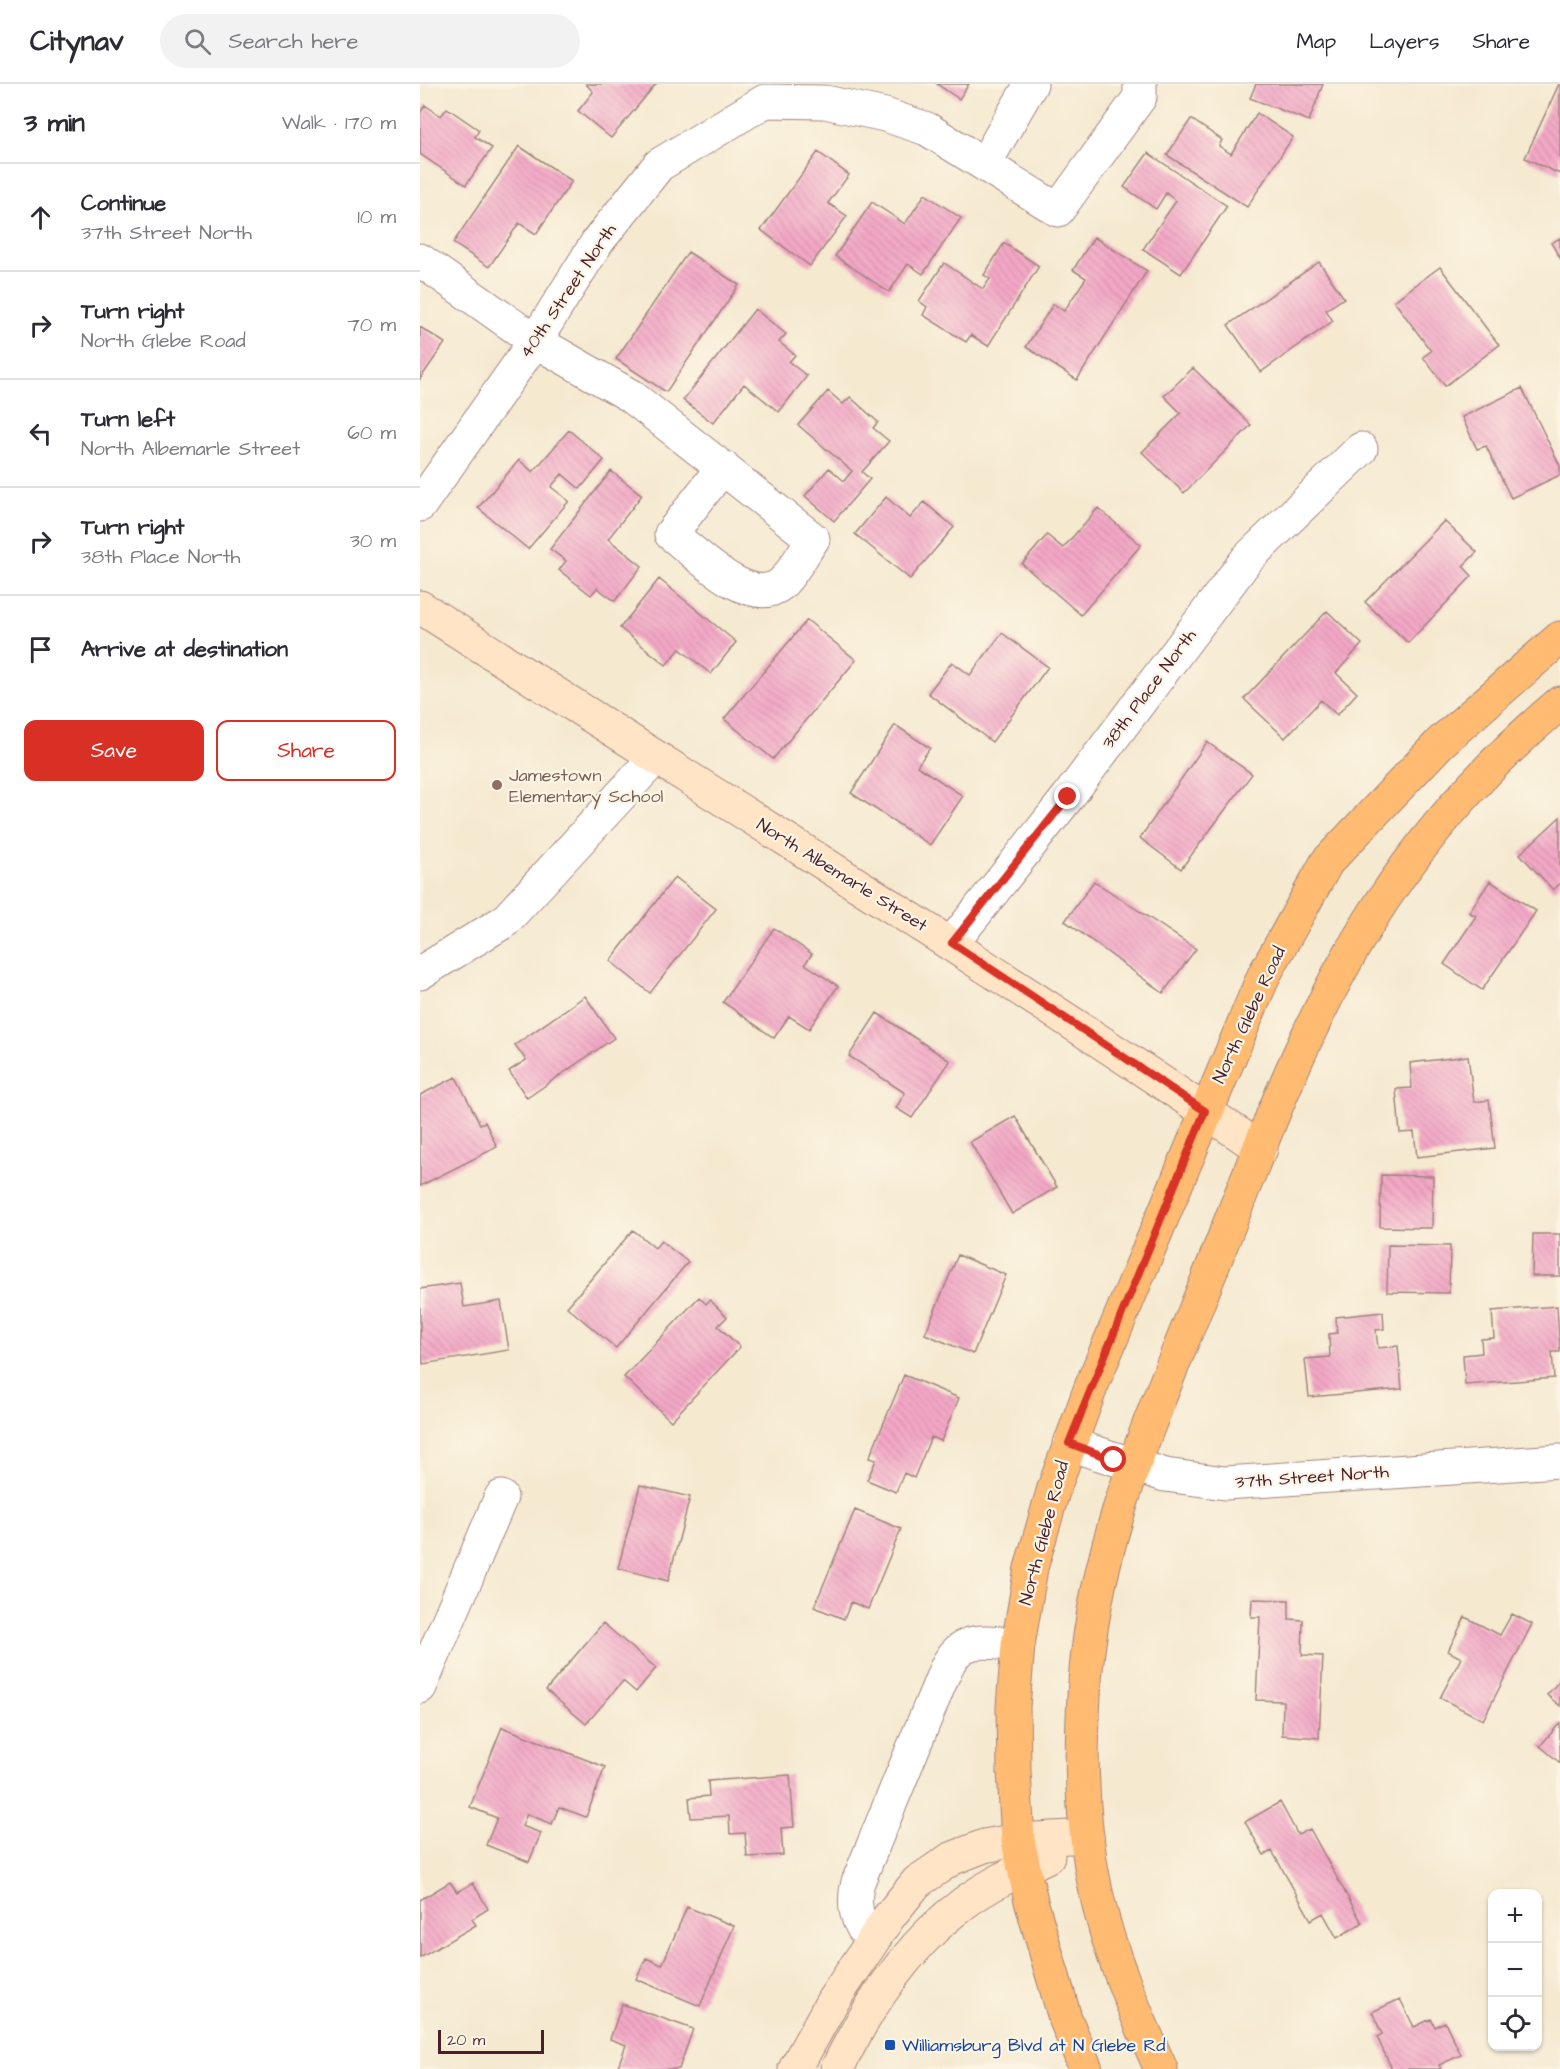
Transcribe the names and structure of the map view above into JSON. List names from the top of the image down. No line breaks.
{"streets":{"main road":["North Glebe Road"],"street":["40th Street North","38th Place North","North Albemarle Street","37th Street North"]},"crossings":[["38th Place North","North Albemarle Street"],["North Albemarle Street","North Glebe Road"],["North Glebe Road","37th Street North"]],"places":{"other":["Jamestown Elementary School"],"transit":["Williamsburg Blvd at N Glebe Rd"]},"scale_bar":"20 m","page":{"header":"Citynav","search":"Search here","nav":["Map","Layers","Share"],"heading":["3 min","Walk · 170 m"],"list":[["Continue","37th Street North","10 m"],["Turn right","North Glebe Road","70 m"],["Turn left","North Albemarle Street","60 m"],["Turn right","38th Place North","30 m"],"Arrive at destination"],"buttons":["Save","Share"],"map_buttons":["+","−"],"scale":"20 m"}}
